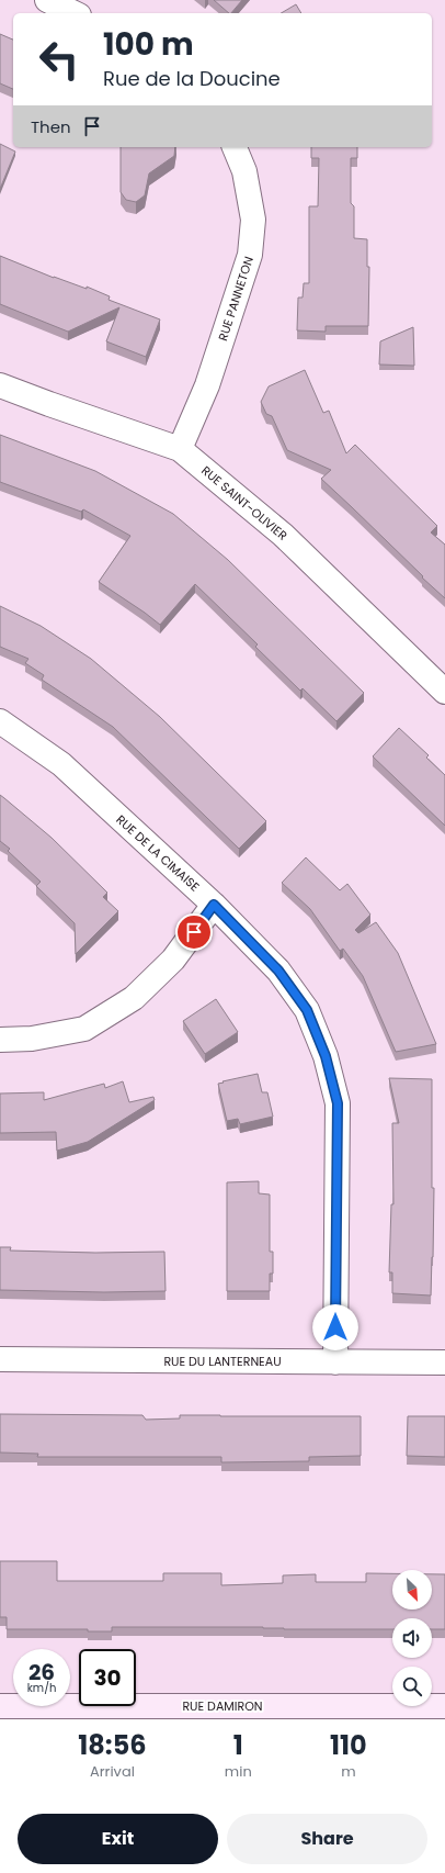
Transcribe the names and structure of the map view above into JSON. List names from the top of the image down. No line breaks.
{"streets":{"street":["RUE PANNETON","RUE SAINT-OLIVIER","RUE DE LA CIMAISE","RUE DU LANTERNEAU","RUE DAMIRON"]},"crossings":[["RUE PANNETON","RUE SAINT-OLIVIER"],["RUE DE LA CIMAISE","RUE DU LANTERNEAU"]],"north":"bottom right","page":{"turn":["100 m","Rue de la Doucine"],"then":"Then","speed":"26 km/h","limit":"30","eta":["18:56","Arrival","1","min","110","m"],"buttons":["Exit","Share"]}}
